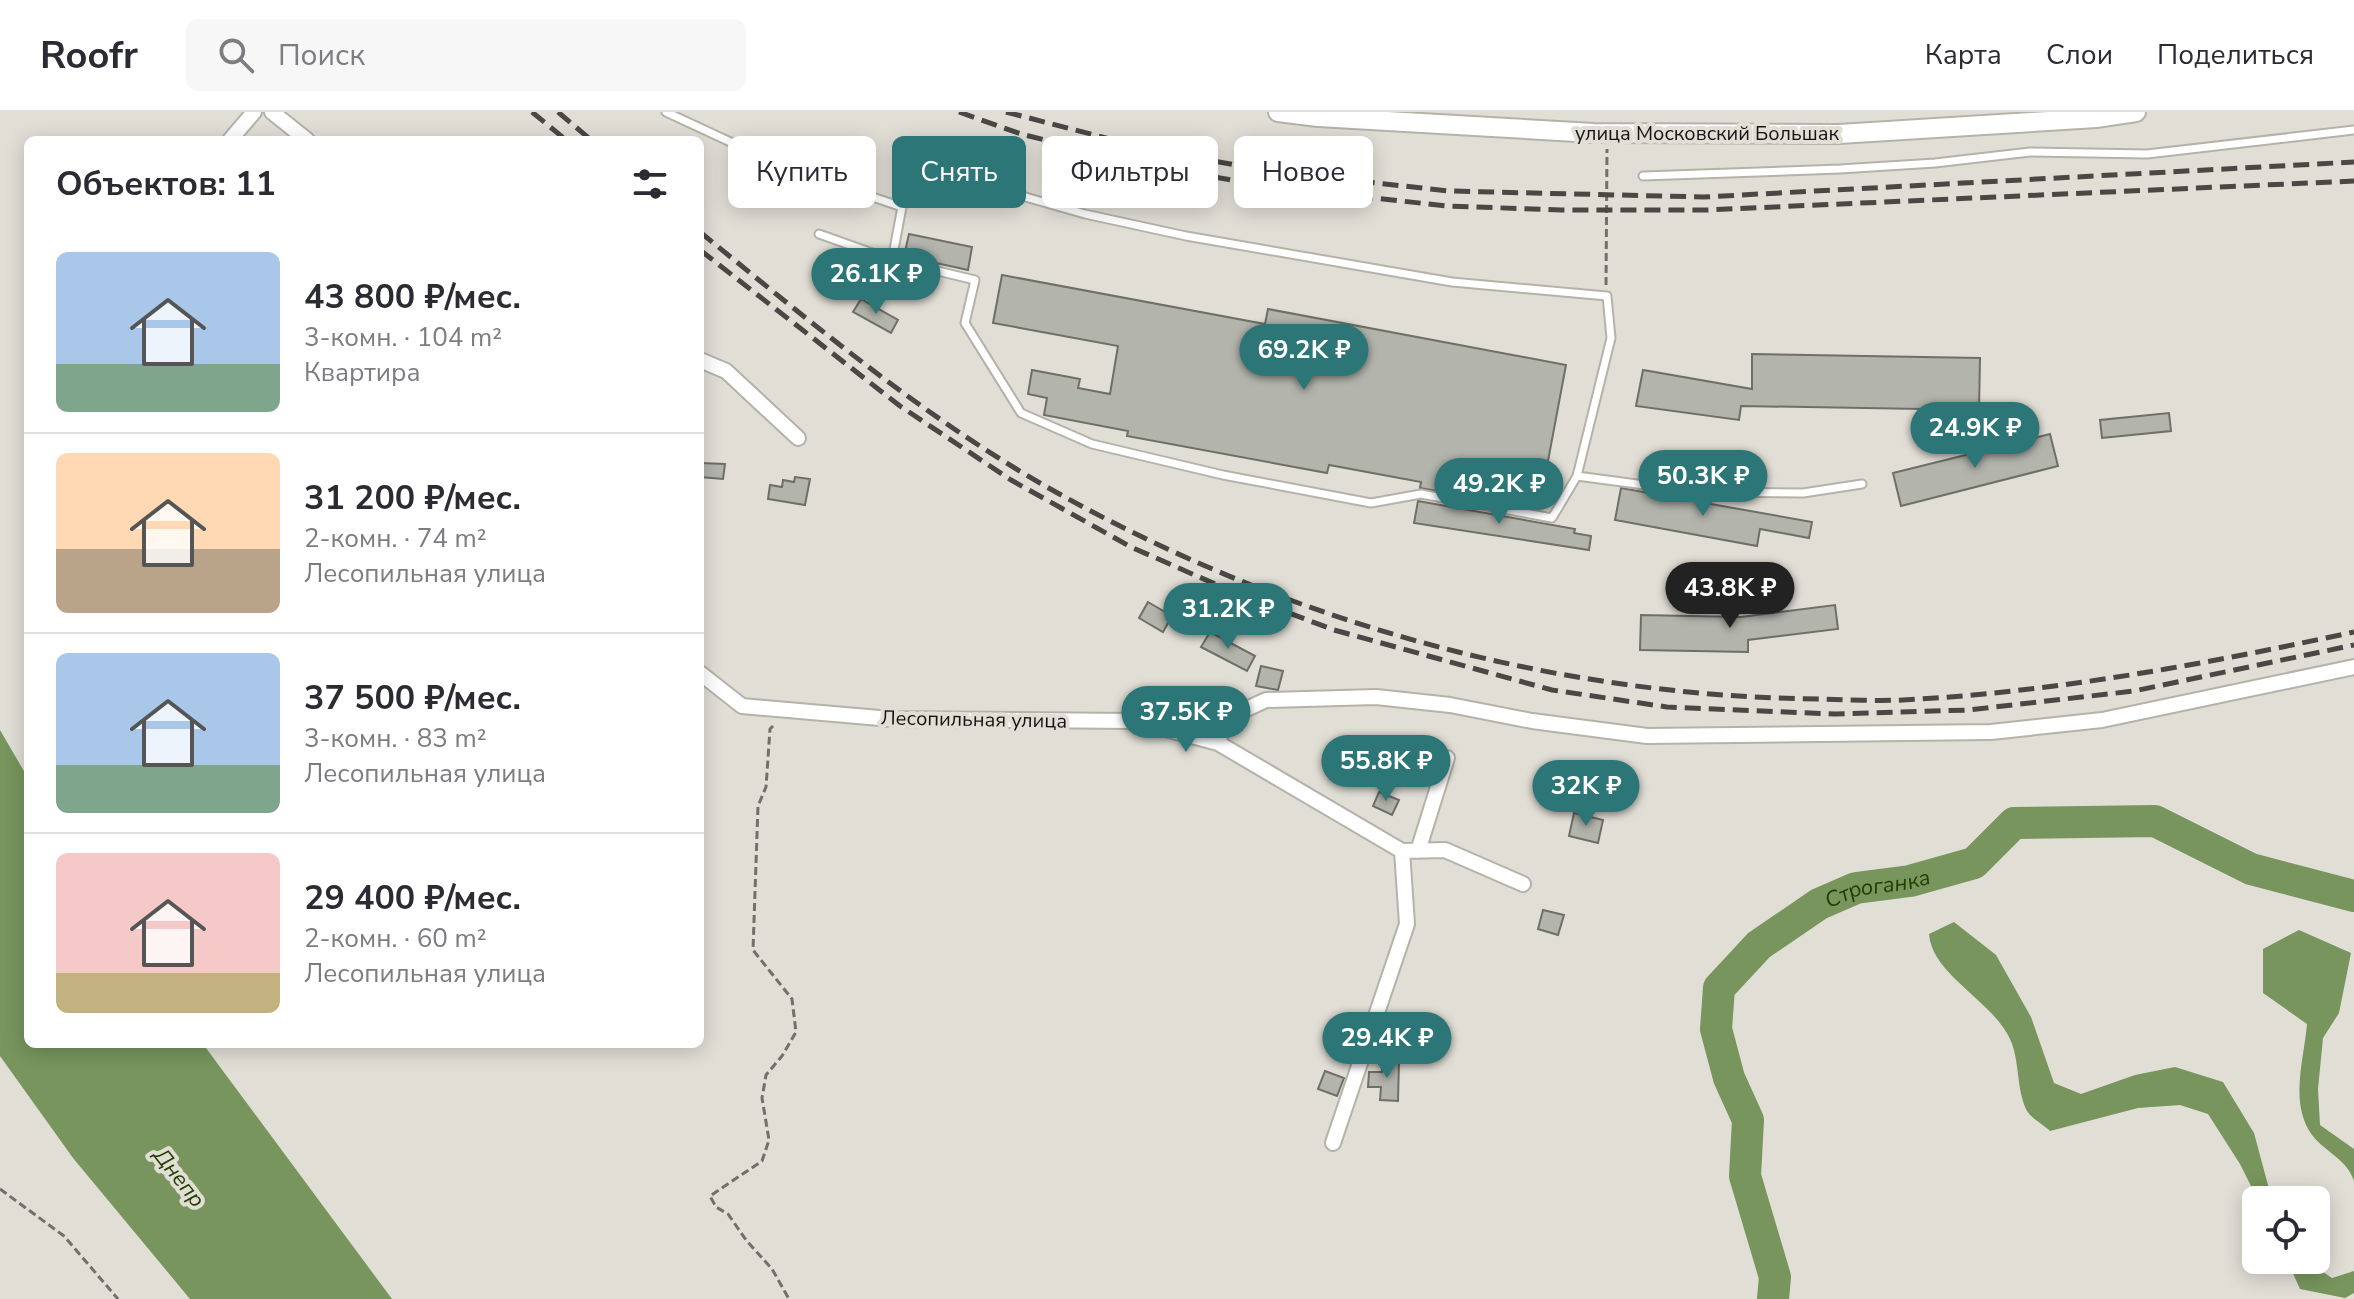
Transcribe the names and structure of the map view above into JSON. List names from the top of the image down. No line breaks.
{"streets":{"street":["улица Московский Большак","Лесопильная улица"]},"water":["Строганка","Днепр"],"page":{"header":"Roofr","search":"Поиск","nav":["Карта","Слои","Поделиться"],"chip":["Купить","Снять","Фильтры","Новое"],"heading":"Объектов: 11","list":[{"name":"43 800 ₽/мес.","note":"3-комн. · 104 m² · Квартира"},{"name":"31 200 ₽/мес.","note":"2-комн. · 74 m² · Лесопильная улица"},{"name":"37 500 ₽/мес.","note":"3-комн. · 83 m² · Лесопильная улица"},{"name":"29 400 ₽/мес.","note":"2-комн. · 60 m² · Лесопильная улица"}],"price":["26.1K ₽","69.2K ₽","24.9K ₽","50.3K ₽","49.2K ₽","43.8K ₽","31.2K ₽","37.5K ₽","55.8K ₽","32K ₽","29.4K ₽"]}}
